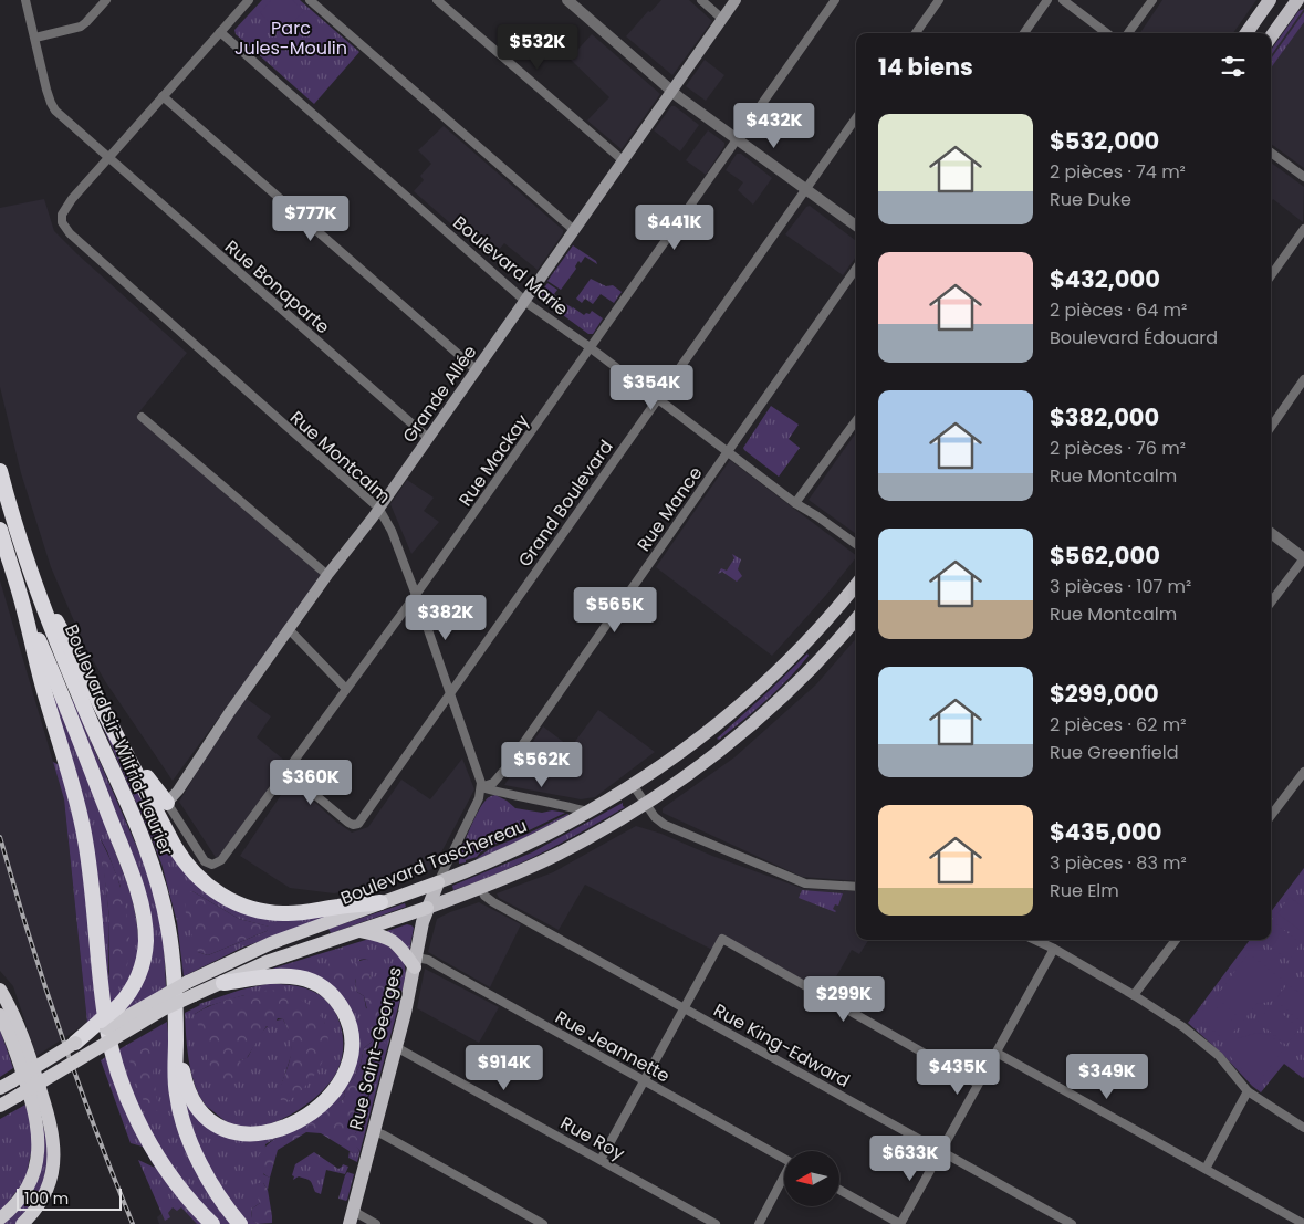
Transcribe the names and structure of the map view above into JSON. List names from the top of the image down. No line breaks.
{"streets":{"highway":["Boulevard Sir-Wilfrid-Laurier","Boulevard Taschereau"],"main road":["Grande Allée","Rue Saint-Georges"],"street":["Boulevard Marie","Rue Bonaparte","Rue Montcalm","Rue Mackay","Grand Boulevard","Rue Mance","Rue King-Edward","Rue Jeannette","Rue Roy"]},"crossings":[["Boulevard Marie","Grande Allée"],["Boulevard Marie","Rue Mackay"],["Boulevard Marie","Grand Boulevard"],["Boulevard Marie","Rue Mance"],["Rue Bonaparte","Grande Allée"],["Rue Bonaparte","Rue Montcalm"],["Grande Allée","Rue Montcalm"],["Grande Allée","Rue Mackay"],["Rue Montcalm","Rue Mackay"],["Rue Montcalm","Grand Boulevard"],["Rue Montcalm","Rue Mance"],["Rue Mackay","Grand Boulevard"],["Boulevard Taschereau","Rue King-Edward"],["Boulevard Taschereau","Rue Saint-Georges"],["Rue Jeannette","Rue Saint-Georges"],["Rue Saint-Georges","Rue Roy"]],"parks":["Parc Jules-Moulin"],"scale_bar":"100 m","north":"left","page":{"price":["$532K","$432K","$777K","$441K","$354K","$565K","$382K","$562K","$360K","$299K","$914K","$435K","$349K","$633K"],"heading":"14 biens","list":[{"name":"$532,000","note":"2 pièces · 74 m² · Rue Duke"},{"name":"$432,000","note":"2 pièces · 64 m² · Boulevard Édouard"},{"name":"$382,000","note":"2 pièces · 76 m² · Rue Montcalm"},{"name":"$562,000","note":"3 pièces · 107 m² · Rue Montcalm"},{"name":"$299,000","note":"2 pièces · 62 m² · Rue Greenfield"},{"name":"$435,000","note":"3 pièces · 83 m² · Rue Elm"}],"scale":"100 m"}}
